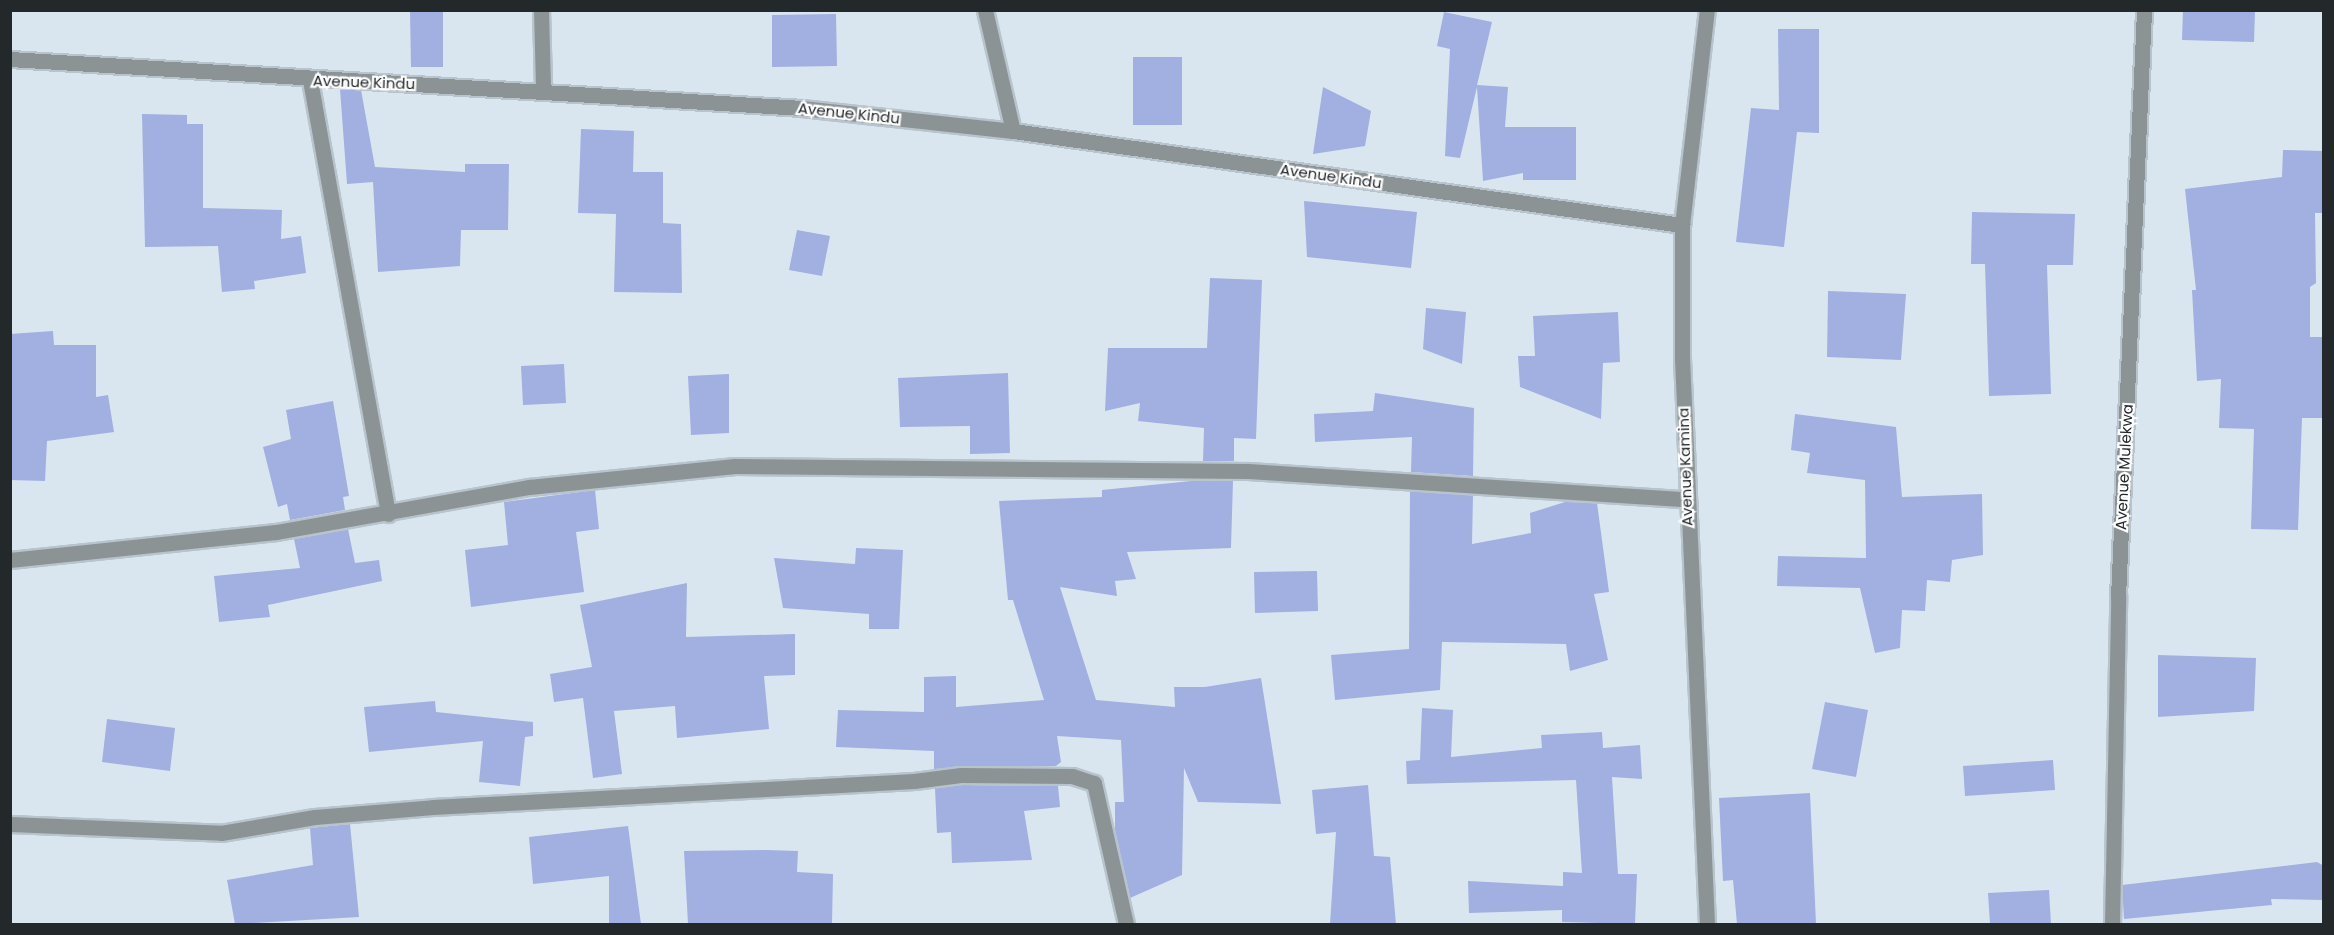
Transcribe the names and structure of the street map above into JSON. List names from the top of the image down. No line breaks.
{"streets":{"street":["Avenue Kindu","Avenue Kamina","Avenue Mulekwa"]},"crossings":[["Avenue Kindu","Avenue Kamina"]]}
